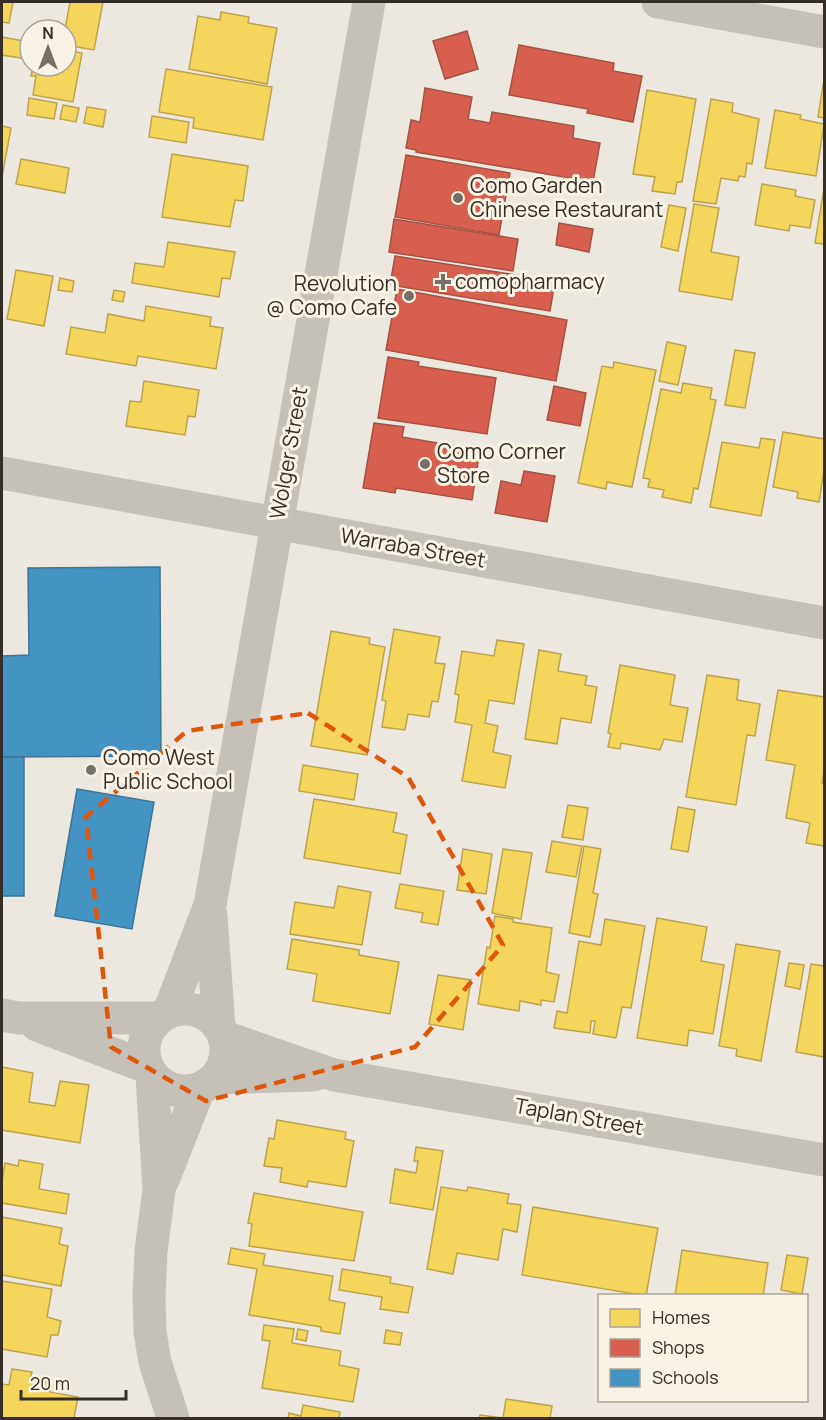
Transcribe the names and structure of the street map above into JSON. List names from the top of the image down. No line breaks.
{"streets":{"street":["Wolger Street","Warraba Street","Taplan Street"]},"crossings":[["Wolger Street","Warraba Street"],["Wolger Street","Taplan Street"]],"places":{"other":["Como Garden Chinese Restaurant","Revolution @ Como Cafe","Como Corner Store","Como West Public School"],"health":["comopharmacy"]},"legend":["Homes","Shops","Schools"],"scale_bar":"20 m","north":"top"}
